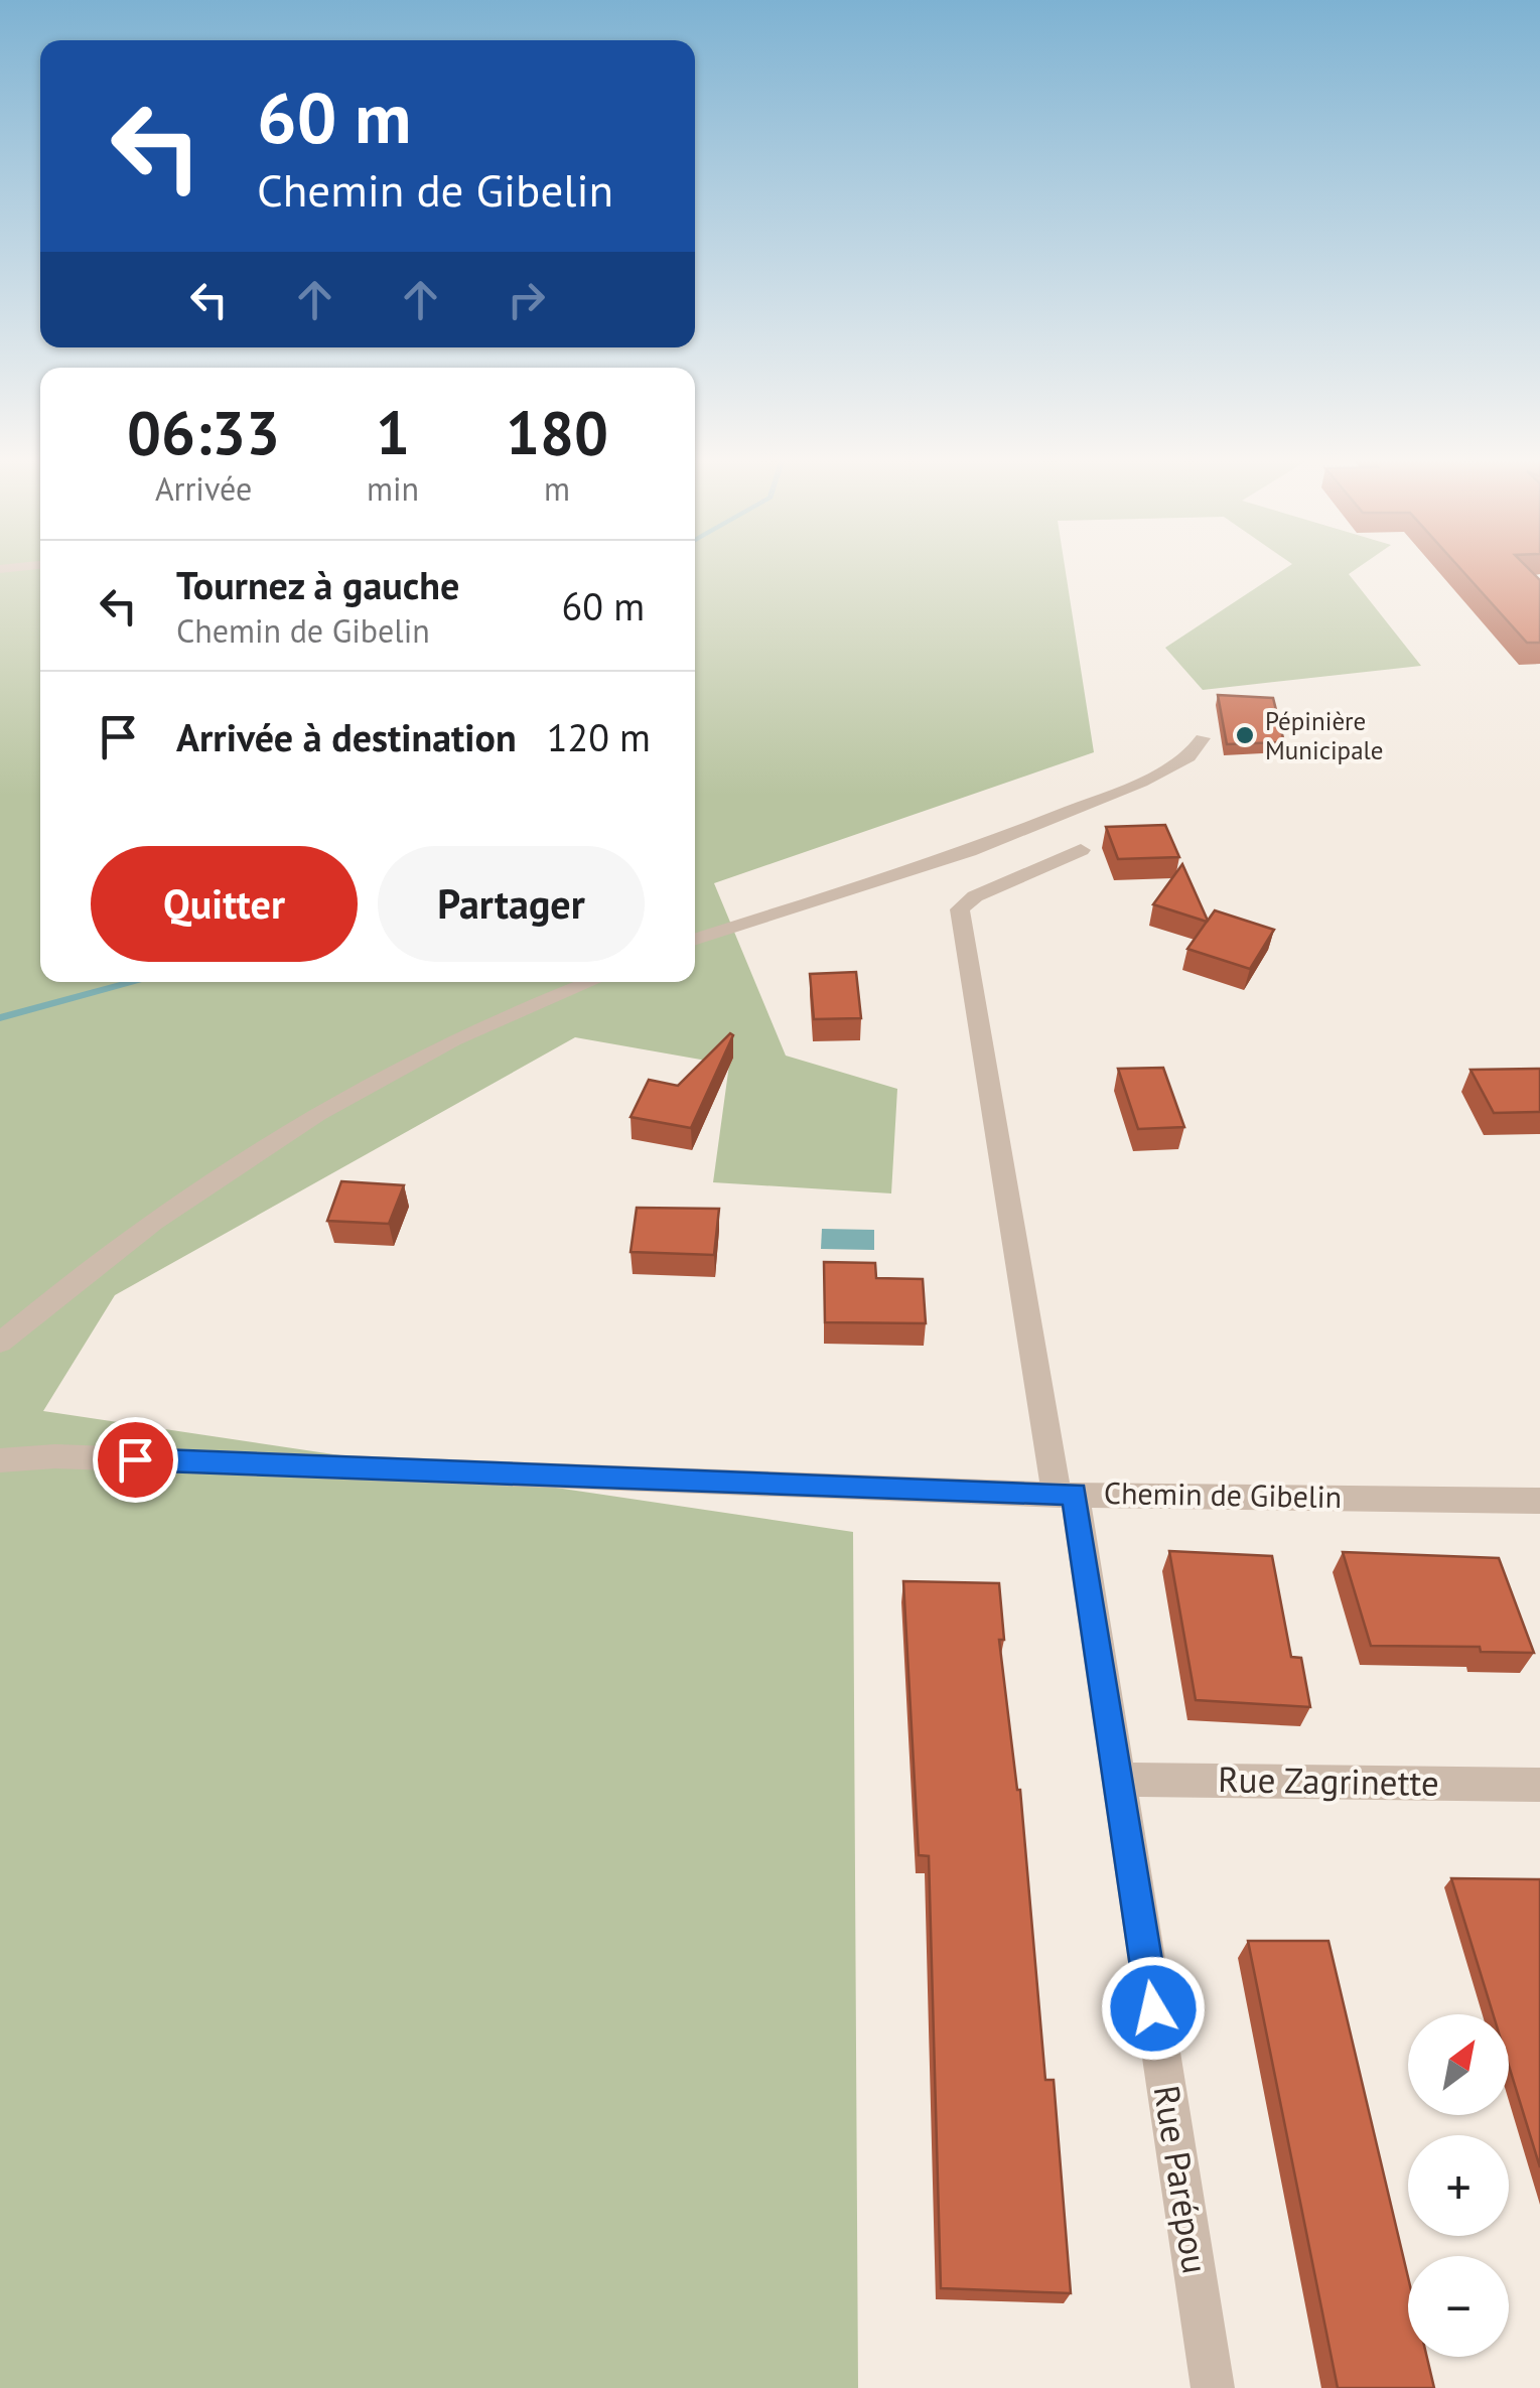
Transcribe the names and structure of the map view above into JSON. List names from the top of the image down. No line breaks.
{"streets":{"street":["Chemin de Gibelin","Rue Zagrinette","Rue Parépou"]},"crossings":[["Chemin de Gibelin","Rue Parépou"],["Rue Zagrinette","Rue Parépou"]],"places":["Pépinière Municipale"],"north":"top right","page":{"turn":["60 m","Chemin de Gibelin"],"eta":["06:33","Arrivée","1","min","180","m"],"list":[{"name":"Tournez à gauche","note":"Chemin de Gibelin","value":"60 m"},{"name":"Arrivée à destination","value":"120 m"}],"buttons":["Quitter","Partager"],"map_buttons":["+","−"]}}
